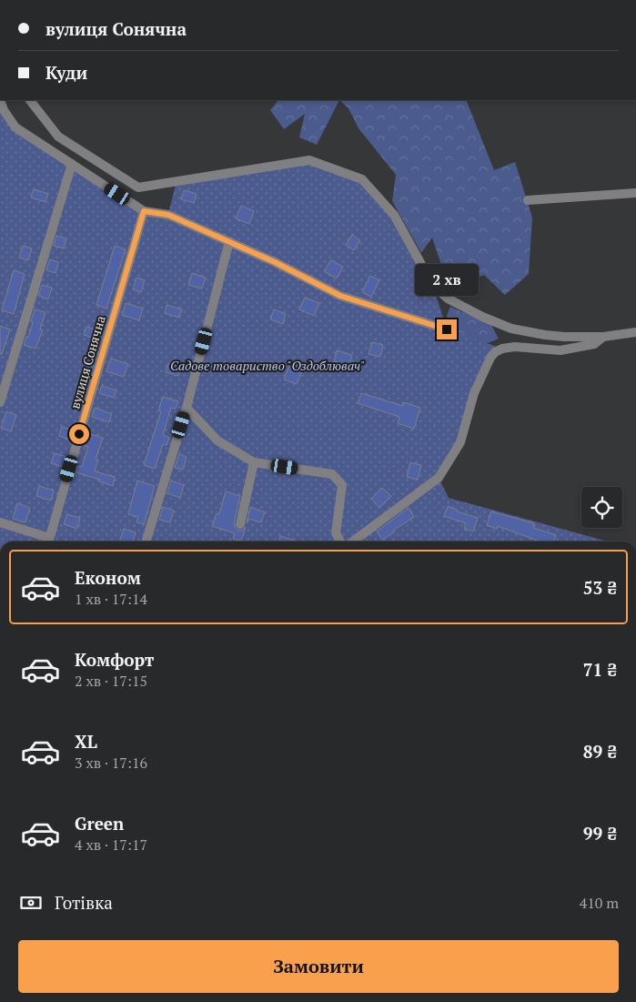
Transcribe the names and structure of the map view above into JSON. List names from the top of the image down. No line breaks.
{"streets":{"street":["вулиця Сонячна"]},"parks":["Садове товариство \"Оздоблювач\""],"page":{"banner":["вулиця Сонячна","Куди"],"bubble":"2 хв","list":[{"name":"Економ","note":"1 хв · 17:14","value":"53 ₴"},{"name":"Комфорт","note":"2 хв · 17:15","value":"71 ₴"},{"name":"XL","note":"3 хв · 17:16","value":"89 ₴"},{"name":"Green","note":"4 хв · 17:17","value":"99 ₴"}],"pay":["Готівка","410 m"],"buttons":"Замовити"}}
